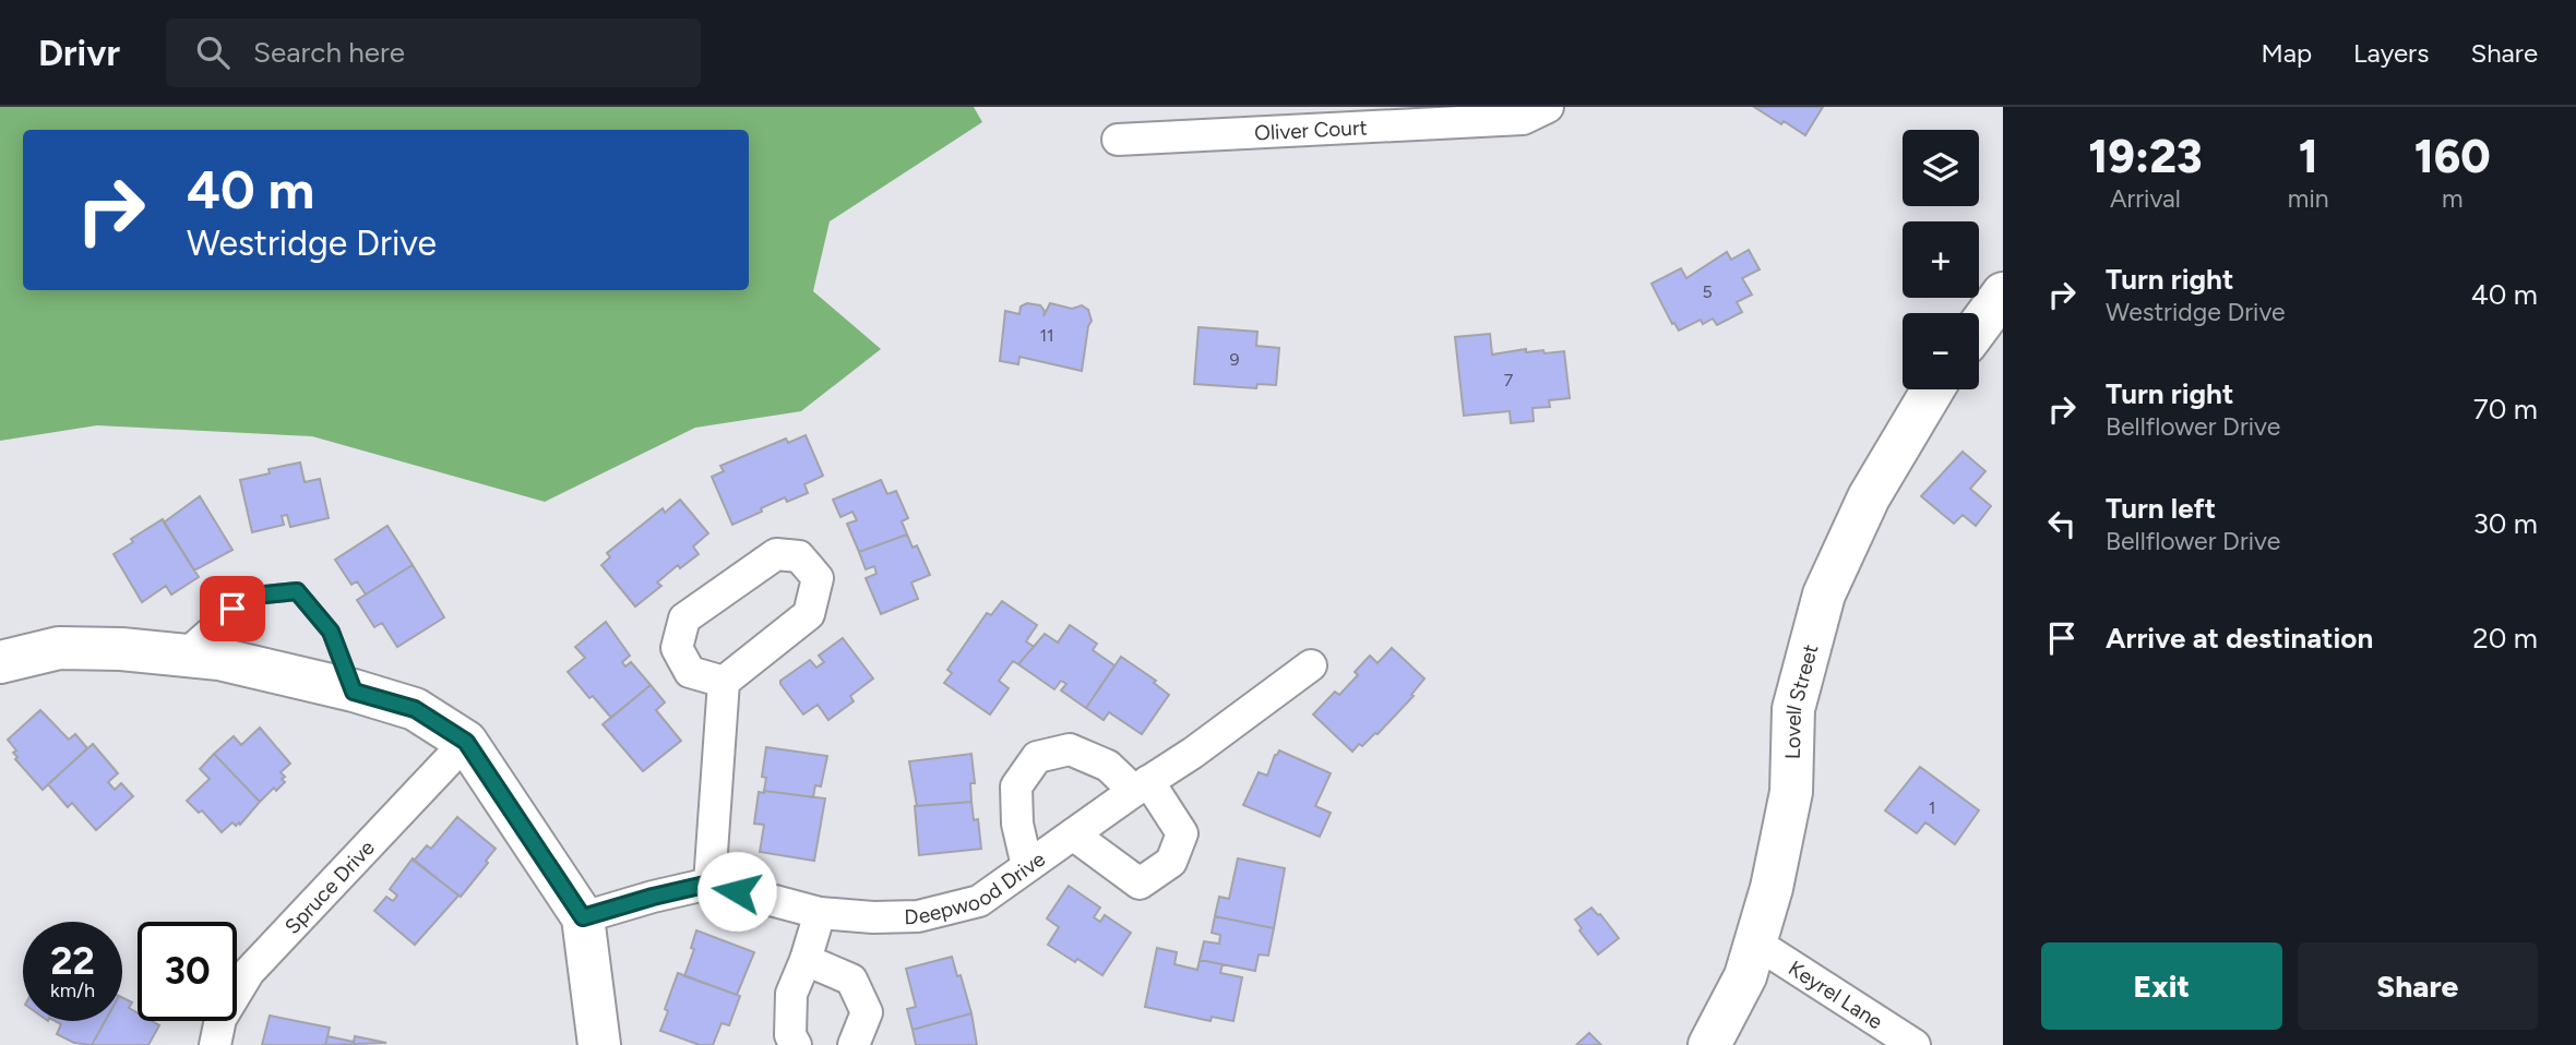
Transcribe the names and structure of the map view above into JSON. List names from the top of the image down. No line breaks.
{"streets":{"street":["Oliver Court","Lovell Street","Deepwood Drive","Spruce Drive","Keyrel Lane"]},"crossings":[["Lovell Street","Keyrel Lane"]],"house_numbers":["5","11","9","7","1"],"page":{"header":"Drivr","search":"Search here","nav":["Map","Layers","Share"],"eta":["19:23","Arrival","1","min","160","m"],"map_buttons":["+","−"],"turn":["40 m","Westridge Drive"],"list":[{"name":"Turn right","note":"Westridge Drive","value":"40 m"},{"name":"Turn right","note":"Bellflower Drive","value":"70 m"},{"name":"Turn left","note":"Bellflower Drive","value":"30 m"},{"name":"Arrive at destination","value":"20 m"}],"speed":"22 km/h","limit":"30","buttons":["Exit","Share"]}}
